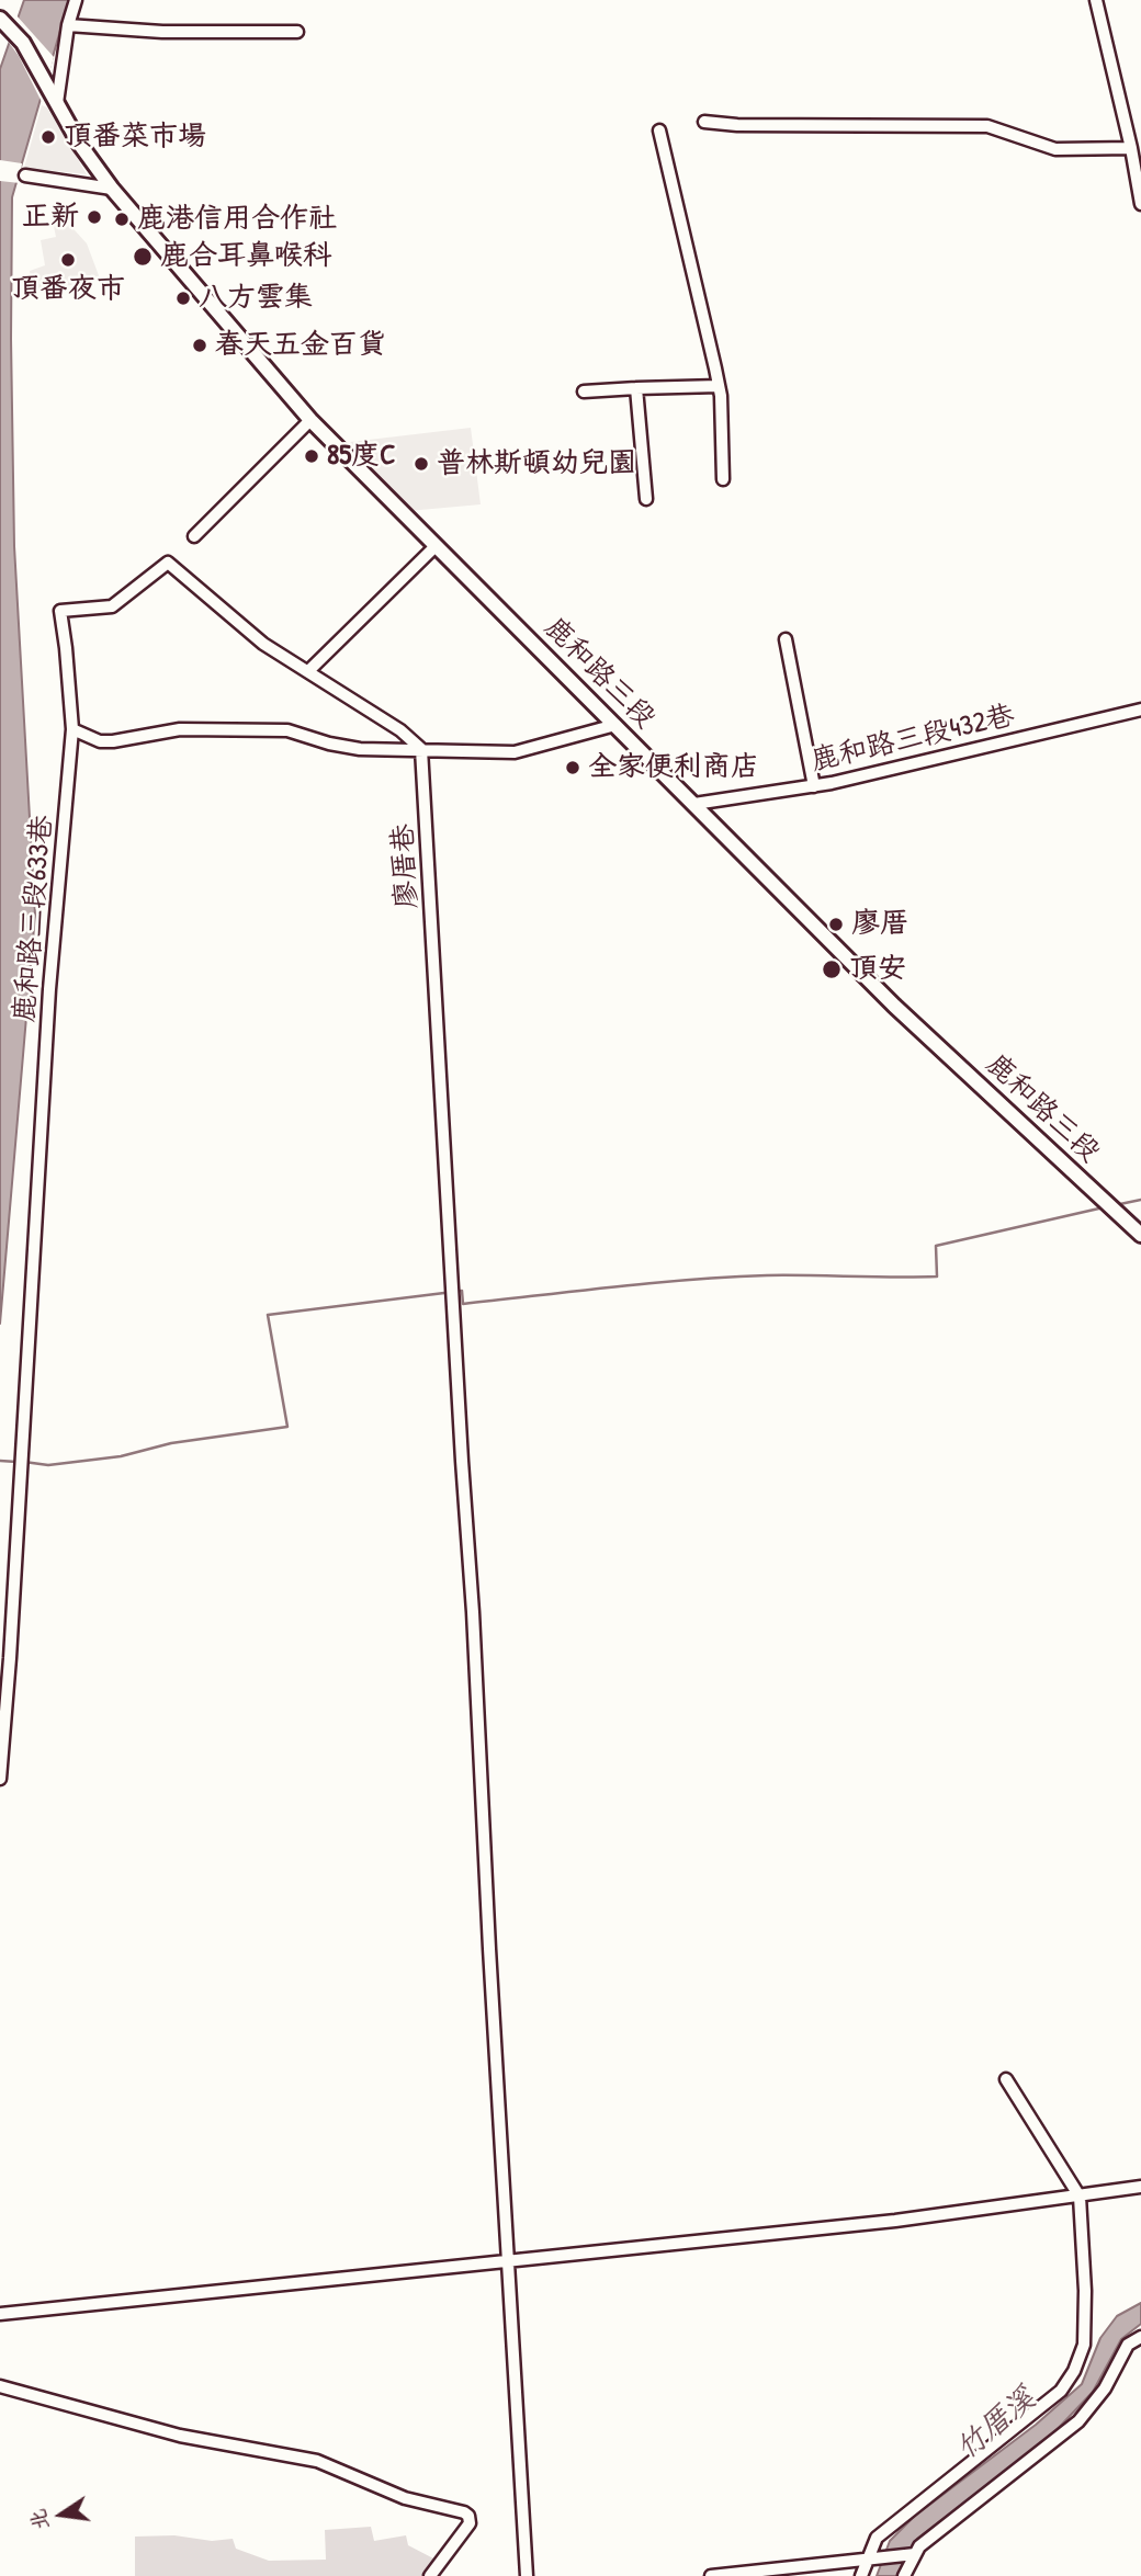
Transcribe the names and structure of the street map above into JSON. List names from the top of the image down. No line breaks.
{"streets":{"main road":["鹿和路三段"],"street":["鹿和路三段432巷","廖厝巷","鹿和路三段633巷"]},"crossings":[["鹿和路三段","鹿和路三段432巷"]],"water":["竹厝溪"],"places":["頂番菜市場","正新","鹿港信用合作社","鹿合耳鼻喉科","頂番夜市","八方雲集","春天五金百貨","85度C","普林斯頓幼兒園","全家便利商店","廖厝","頂安"],"north":"left"}
